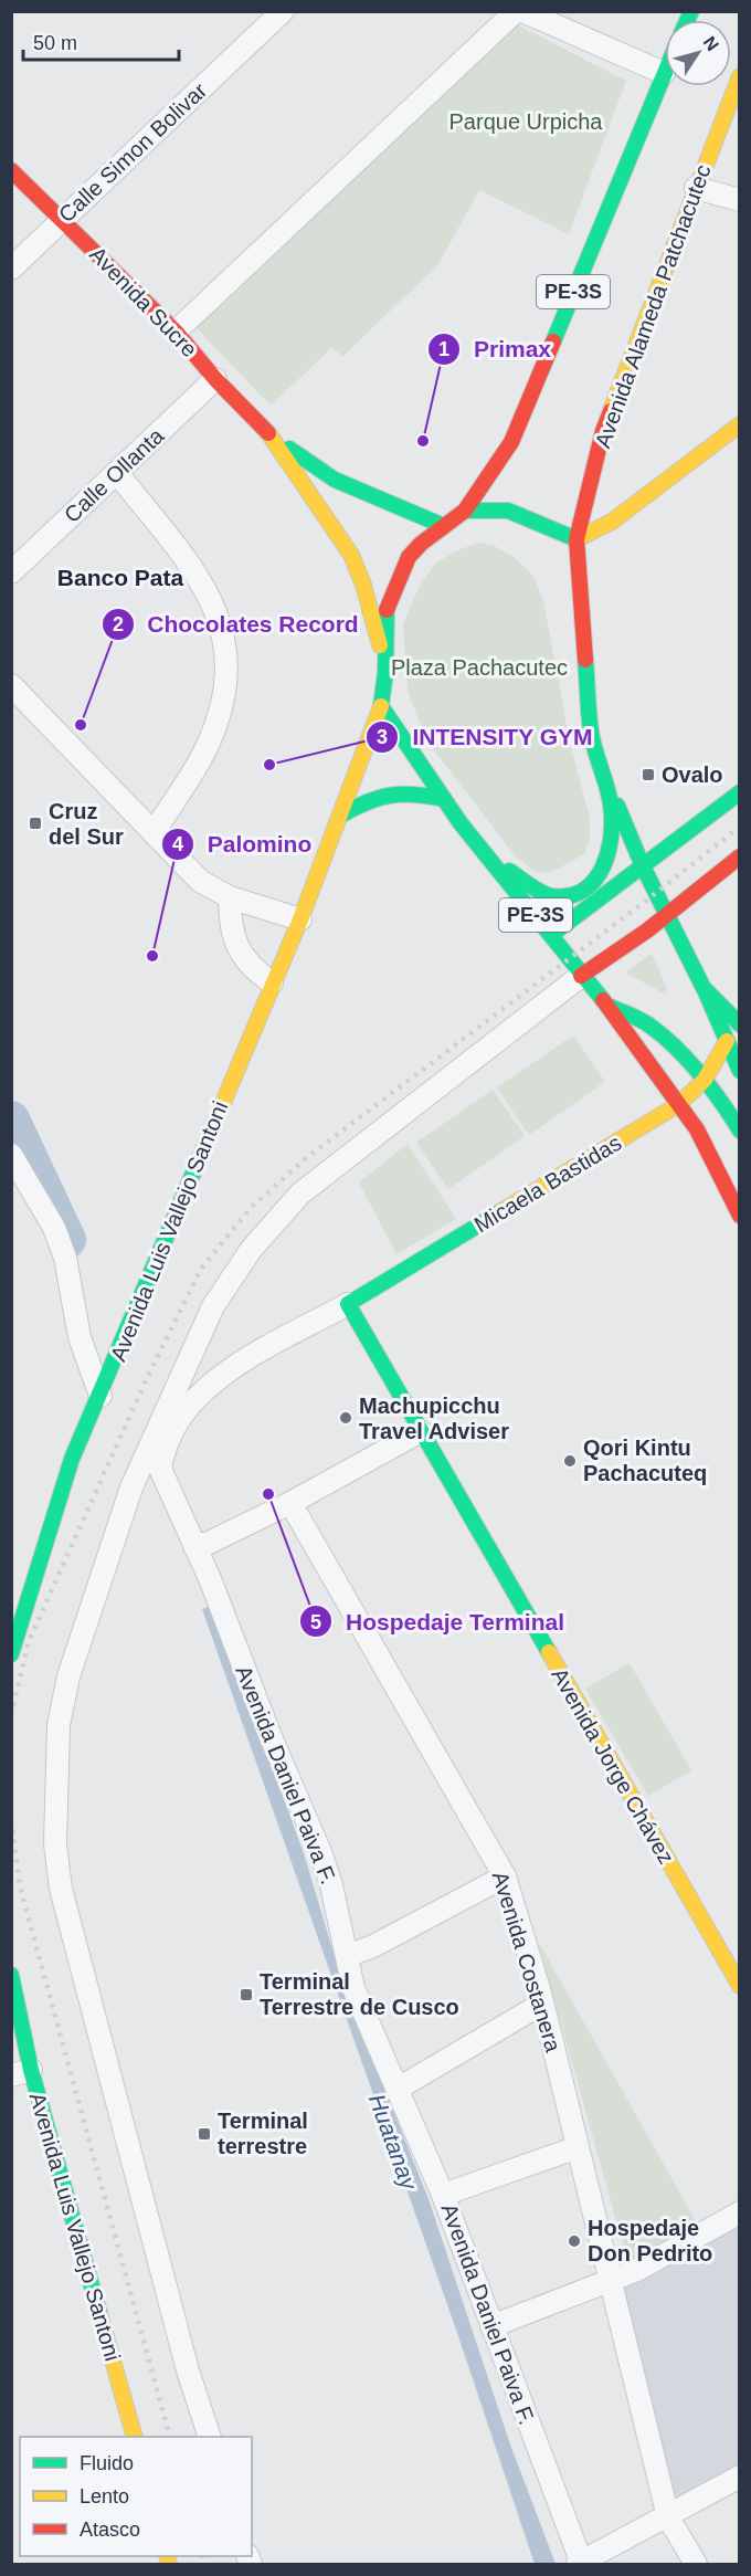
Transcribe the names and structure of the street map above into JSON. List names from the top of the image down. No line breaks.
{"streets":{"main road":["PE-3S","Avenida Sucre","Avenida Alameda Patchacutec","Micaela Bastidas","Avenida Luis Vallejo Santoni","Avenida Jorge Chávez"],"street":["Calle Simon Bolivar","Calle Ollanta","Avenida Daniel Paiva F.","Avenida Costanera"]},"crossings":[["Calle Simon Bolivar","Avenida Sucre"],["PE-3S","Avenida Sucre"],["PE-3S","Micaela Bastidas"],["PE-3S","Avenida Luis Vallejo Santoni"],["Avenida Sucre","Calle Ollanta"],["Micaela Bastidas","Avenida Jorge Chávez"]],"districts":["Banco Pata"],"water":["Huatanay"],"parks":["Parque Urpicha","Plaza Pachacutec"],"places":{"other":["Primax","Chocolates Record","INTENSITY GYM","Palomino","Machupicchu Travel Adviser","Qori Kintu Pachacuteq","Hospedaje Terminal","Hospedaje Don Pedrito"],"transit":["Ovalo","Cruz del Sur","Terminal Terrestre de Cusco","Terminal terrestre"]},"legend":["Fluido","Lento","Atasco"],"scale_bar":"50 m","north":"top right"}
